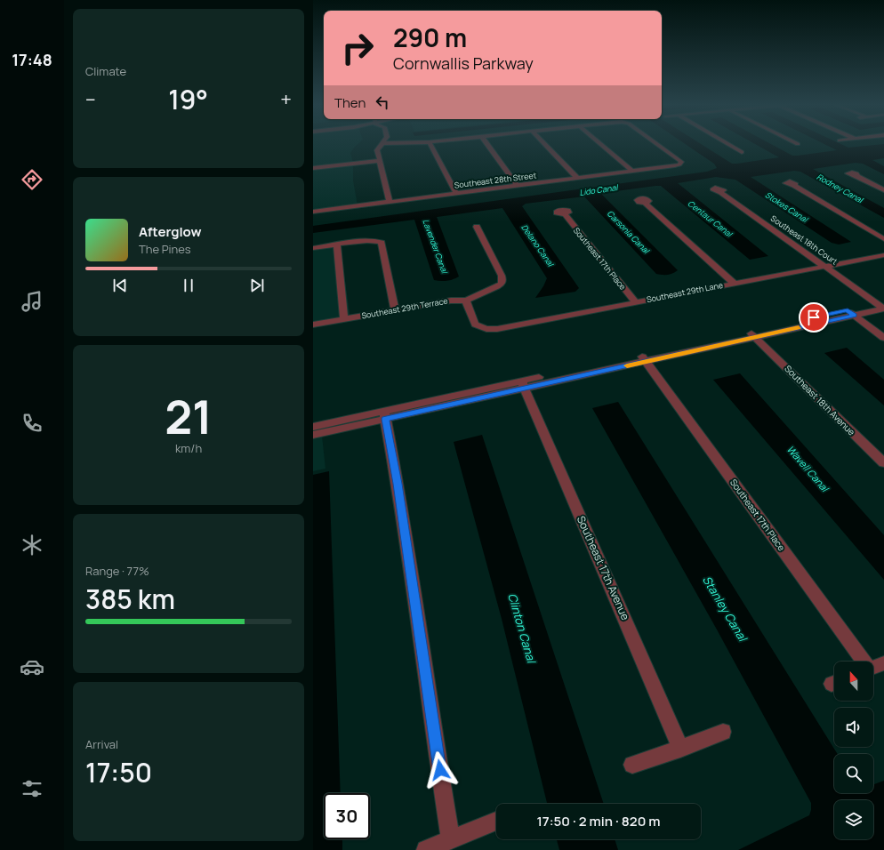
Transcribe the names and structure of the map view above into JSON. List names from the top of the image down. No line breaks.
{"streets":{"street":["Southeast 28th Street","Southeast 18th Court","Southeast 17th Place","Southeast 29th Lane","Southeast 29th Terrace","Southeast 18th Avenue","Southeast 17th Avenue"]},"crossings":[["Southeast 18th Court","Southeast 29th Lane"],["Southeast 17th Place","Southeast 29th Lane"],["Southeast 29th Lane","Southeast 29th Terrace"]],"water":["Rodney Canal","Lido Canal","Stokes Canal","Centaur Canal","Carsonia Canal","Delano Canal","Lavender Canal","Wavell Canal","Stanley Canal","Clinton Canal"],"north":"top","page":{"tabs":"17:48","tile":["Climate",["21","km/h"],["Range · 77%","385 km"],["Arrival","17:50"]],"turn":["290 m","Cornwallis Parkway"],"heat":["−","19°","+"],"then":"Then","song":["Afterglow","The Pines"],"limit":"30","trip":"17:50 · 2 min · 820 m"}}
